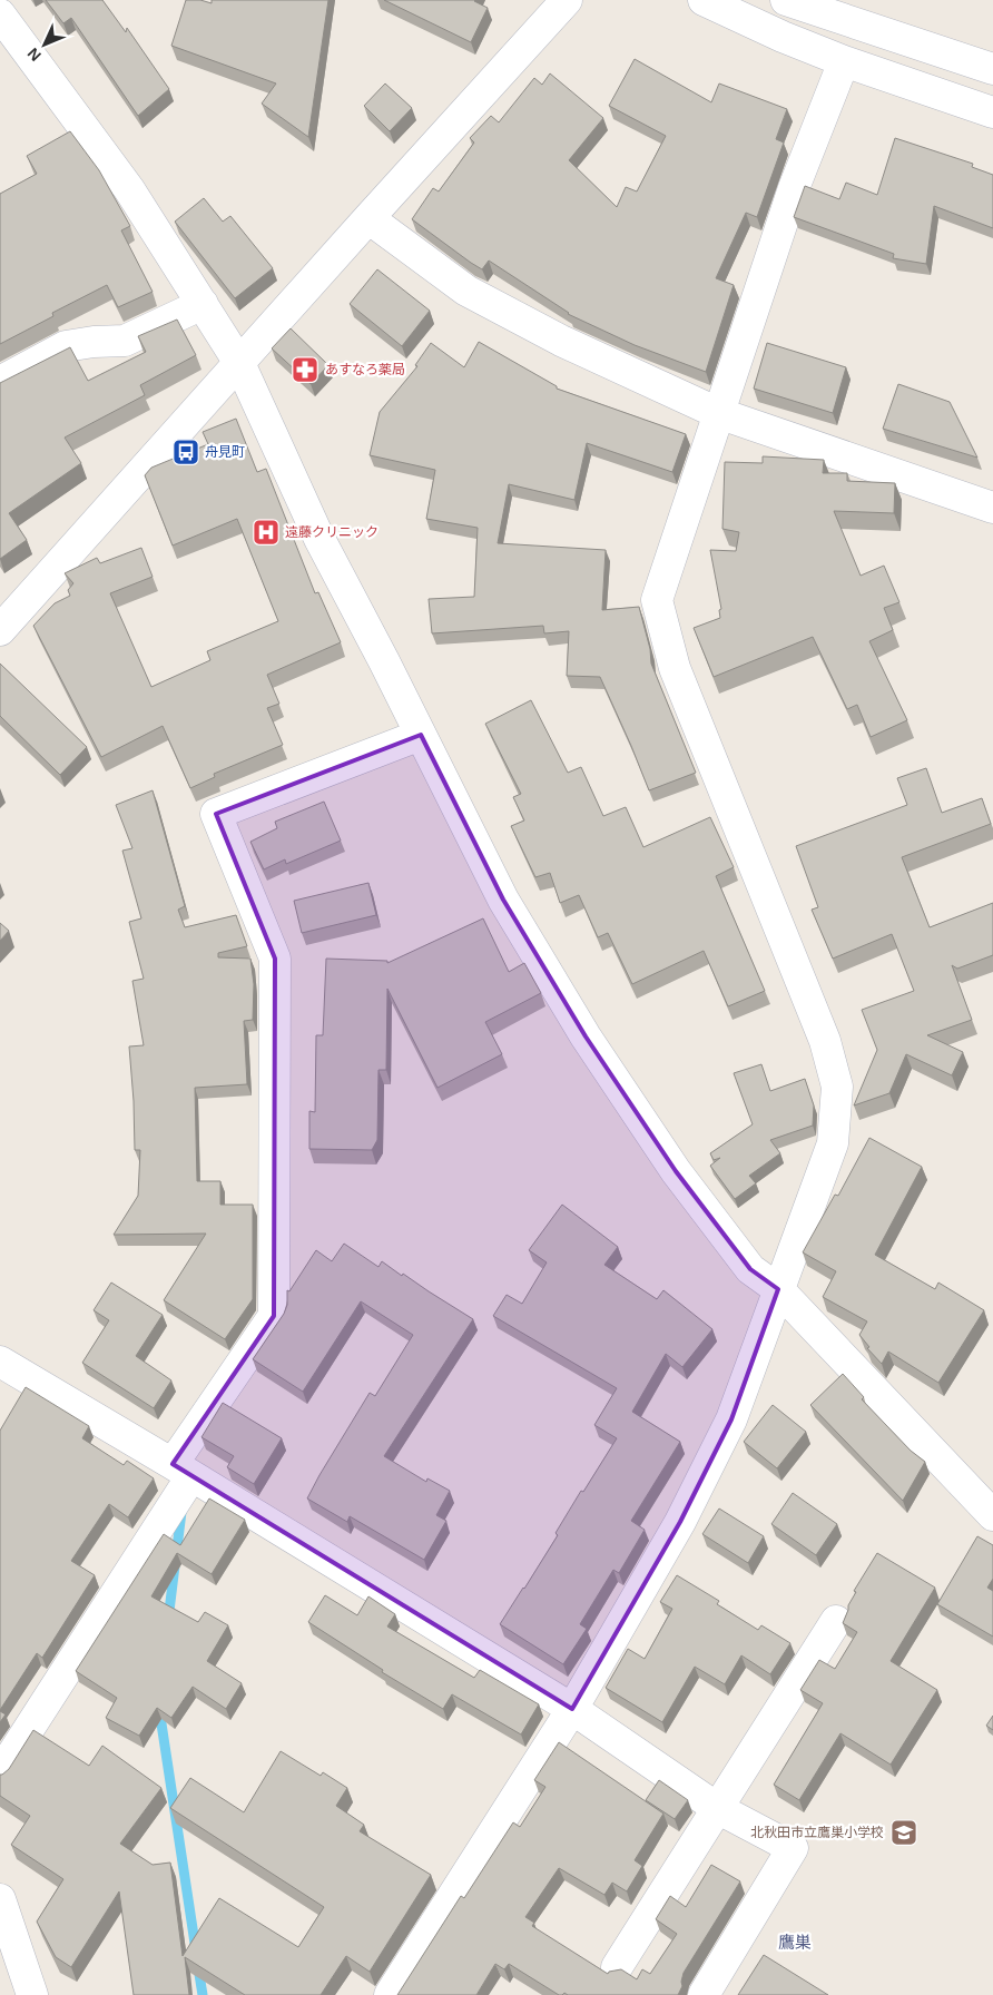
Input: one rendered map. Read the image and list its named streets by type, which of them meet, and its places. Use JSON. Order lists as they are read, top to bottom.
{
  "districts": ["鷹巣"],
  "places": {
    "pharmacy": ["あすなろ薬局"],
    "bus stop": ["舟見町"],
    "hospital": ["遠藤クリニック"],
    "school or university": ["北秋田市立鷹巣小学校"]
  },
  "north": "bottom left"
}
